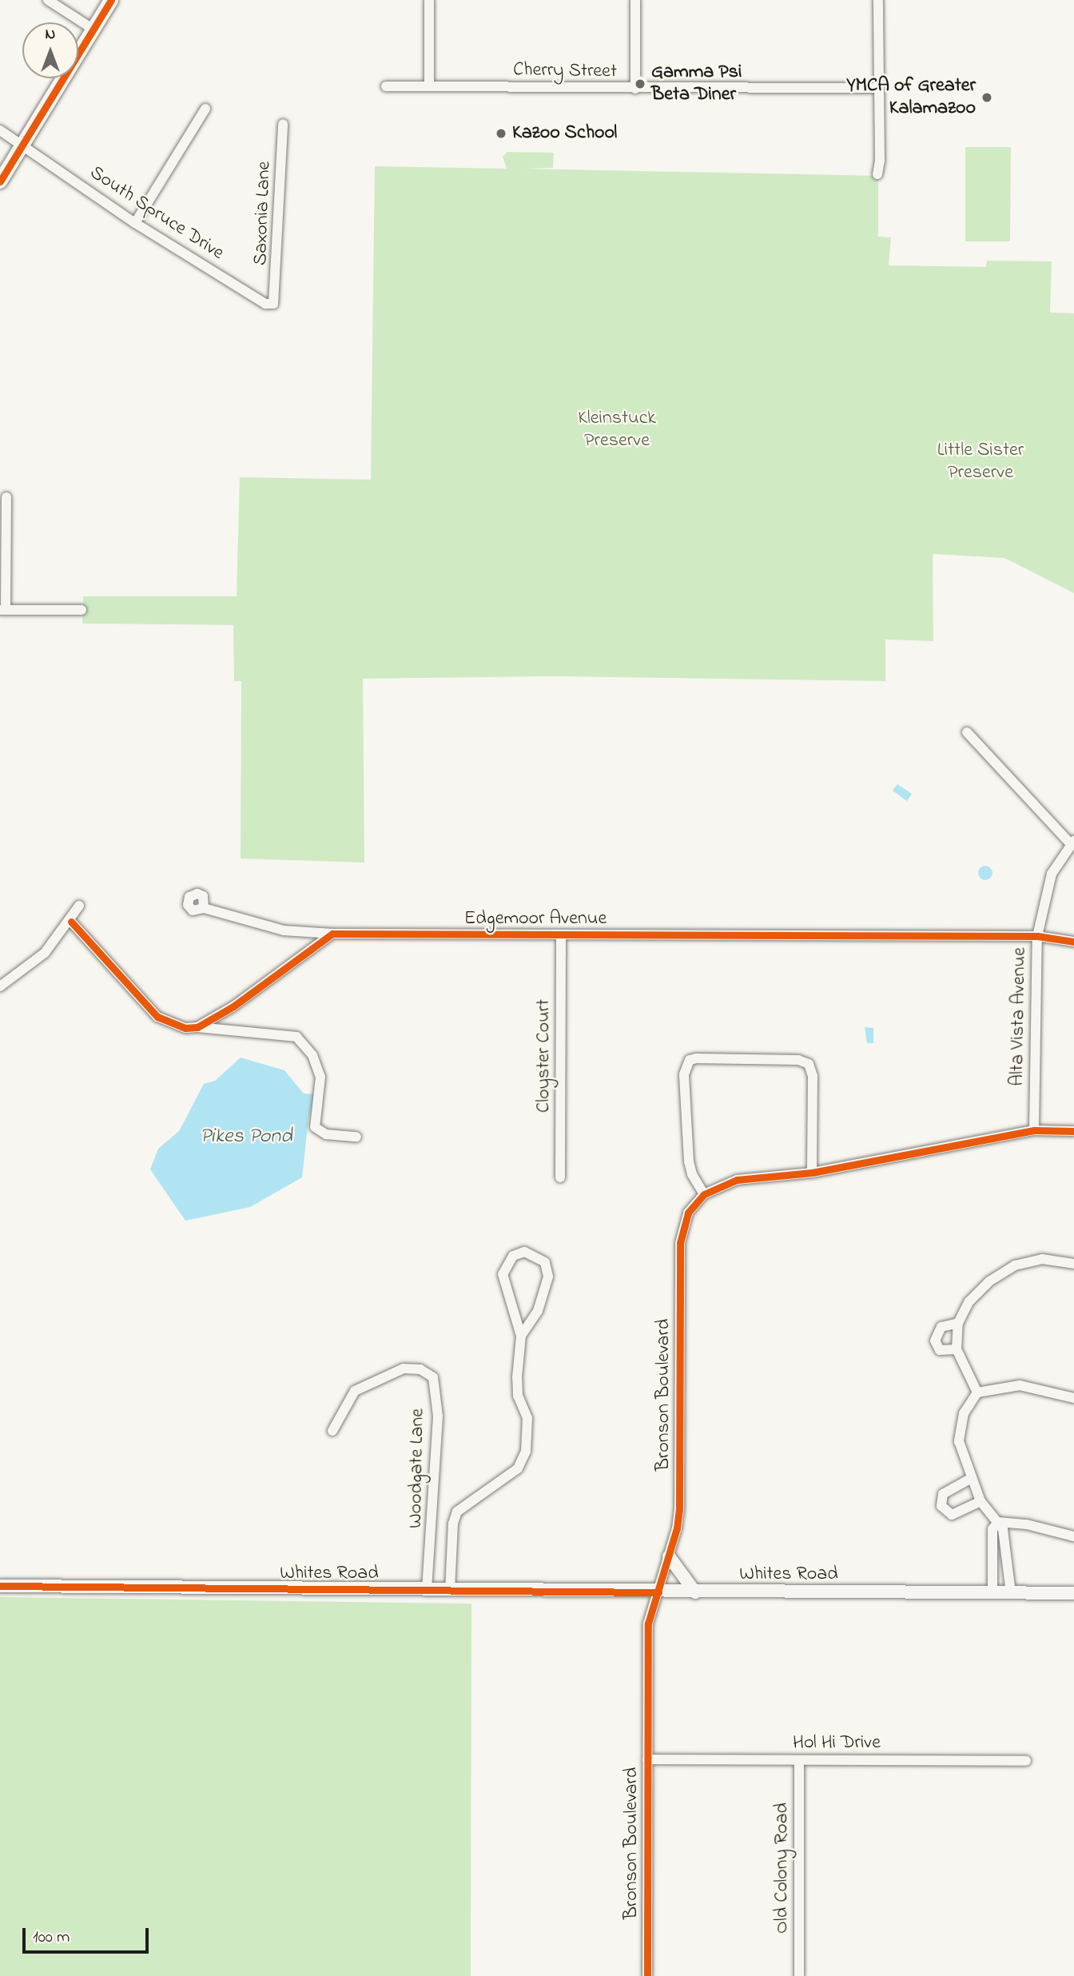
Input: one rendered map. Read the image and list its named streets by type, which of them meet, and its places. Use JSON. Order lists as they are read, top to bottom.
{
  "streets": {
    "street": [
      "Cherry Street",
      "South Spruce Drive",
      "Saxonia Lane",
      "Edgemoor Avenue",
      "Alta Vista Avenue",
      "Cloyster Court",
      "Bronson Boulevard",
      "Woodgate Lane",
      "Whites Road",
      "Hol Hi Drive",
      "Old Colony Road"
    ]
  },
  "crossings": [
    ["South Spruce Drive", "Saxonia Lane"],
    ["Edgemoor Avenue", "Alta Vista Avenue"],
    ["Edgemoor Avenue", "Cloyster Court"],
    ["Alta Vista Avenue", "Bronson Boulevard"],
    ["Bronson Boulevard", "Whites Road"],
    ["Bronson Boulevard", "Hol Hi Drive"],
    ["Woodgate Lane", "Whites Road"],
    ["Hol Hi Drive", "Old Colony Road"]
  ],
  "water": ["Pikes Pond"],
  "parks": ["Kleinstuck Preserve", "Little Sister Preserve"],
  "places": ["Gamma Psi Beta Diner", "YMCA of Greater Kalamazoo", "Kazoo School"],
  "scale_bar": "100 m",
  "north": "top"
}
